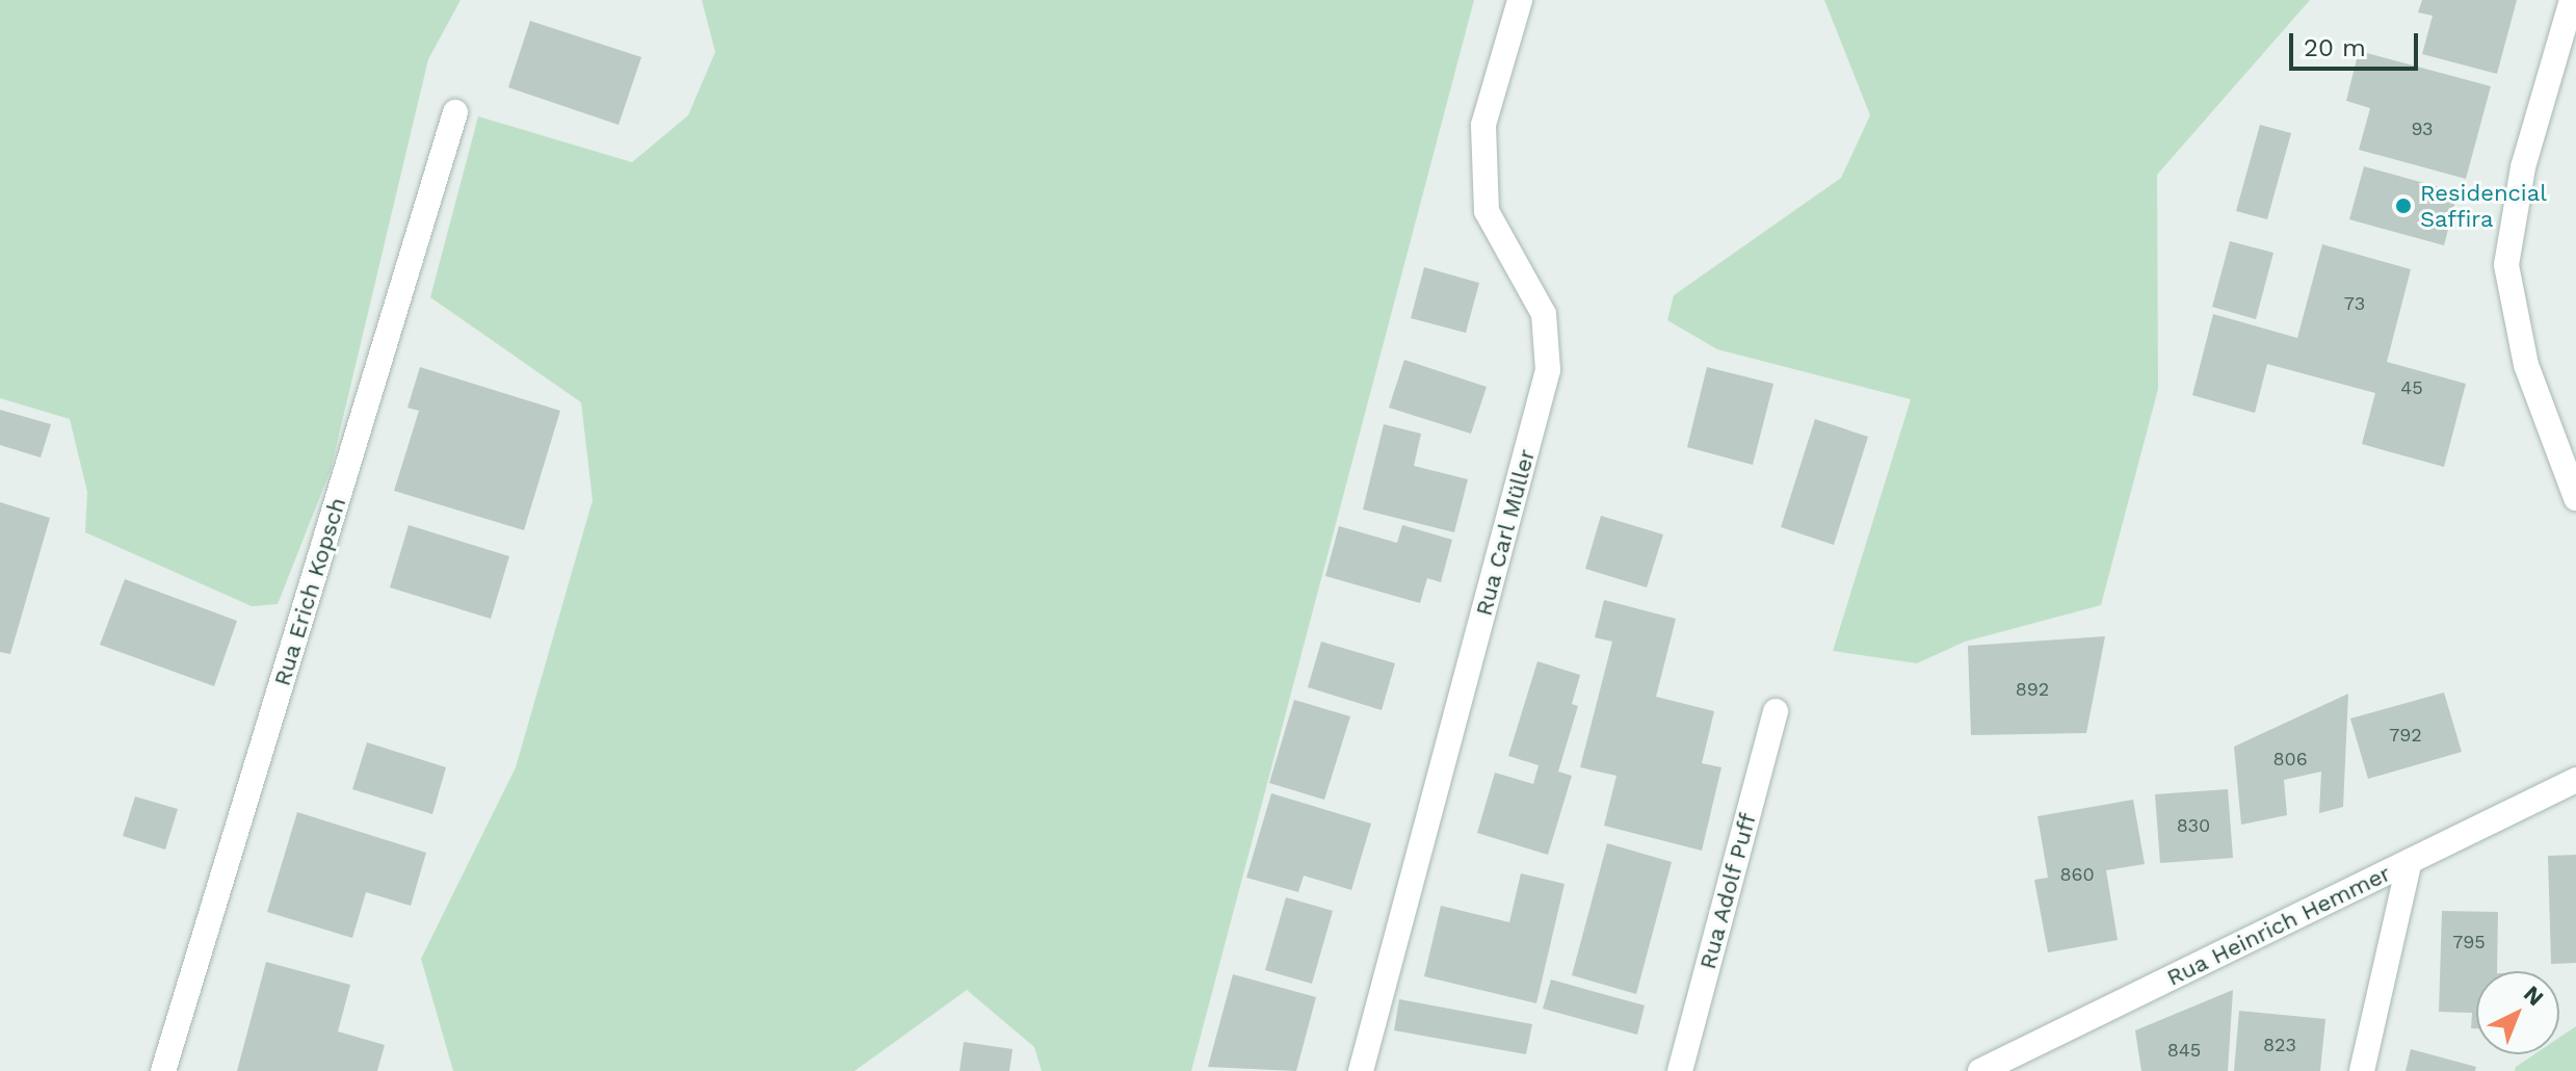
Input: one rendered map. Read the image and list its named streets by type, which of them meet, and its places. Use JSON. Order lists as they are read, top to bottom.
{
  "streets": {
    "street": [
      "Rua Carl Müller",
      "Rua Erich Kopsch",
      "Rua Adolf Puff",
      "Rua Heinrich Hemmer"
    ]
  },
  "places": ["Residencial Saffira"],
  "house_numbers": [
    "93",
    "73",
    "45",
    "892",
    "792",
    "806",
    "830",
    "860",
    "795",
    "823",
    "845"
  ],
  "scale_bar": "20 m",
  "north": "top right"
}
